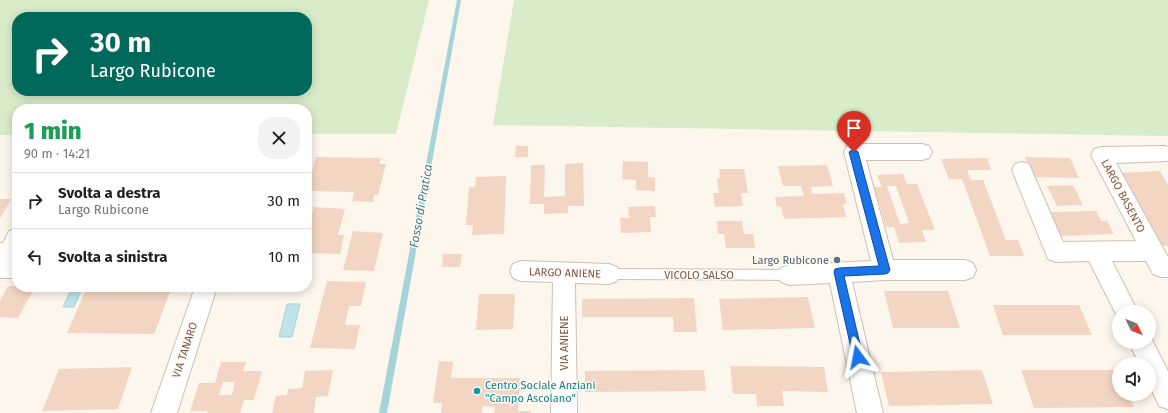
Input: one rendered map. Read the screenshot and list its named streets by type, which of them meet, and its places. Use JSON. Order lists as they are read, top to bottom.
{
  "streets": {
    "street": [
      "LARGO BASENTO",
      "LARGO ANIENE",
      "VIA ANIENE",
      "VIA TANARO"
    ],
    "lane": ["VICOLO SALSO"]
  },
  "crossings": [
    ["LARGO ANIENE", "VICOLO SALSO"],
    ["LARGO ANIENE", "VIA ANIENE"]
  ],
  "water": ["Fosso di Pratica"],
  "places": ["Largo Rubicone", "Centro Sociale Anziani \"Campo Ascolano\""],
  "north": "bottom right",
  "page": {
    "turn": ["30 m", "Largo Rubicone"],
    "heading": ["1 min", "90 m · 14:21"],
    "list": [
      {
        "name": "Svolta a destra",
        "note": "Largo Rubicone",
        "value": "30 m"
      },
      {
        "name": "Svolta a sinistra",
        "value": "10 m"
      }
    ]
  }
}
